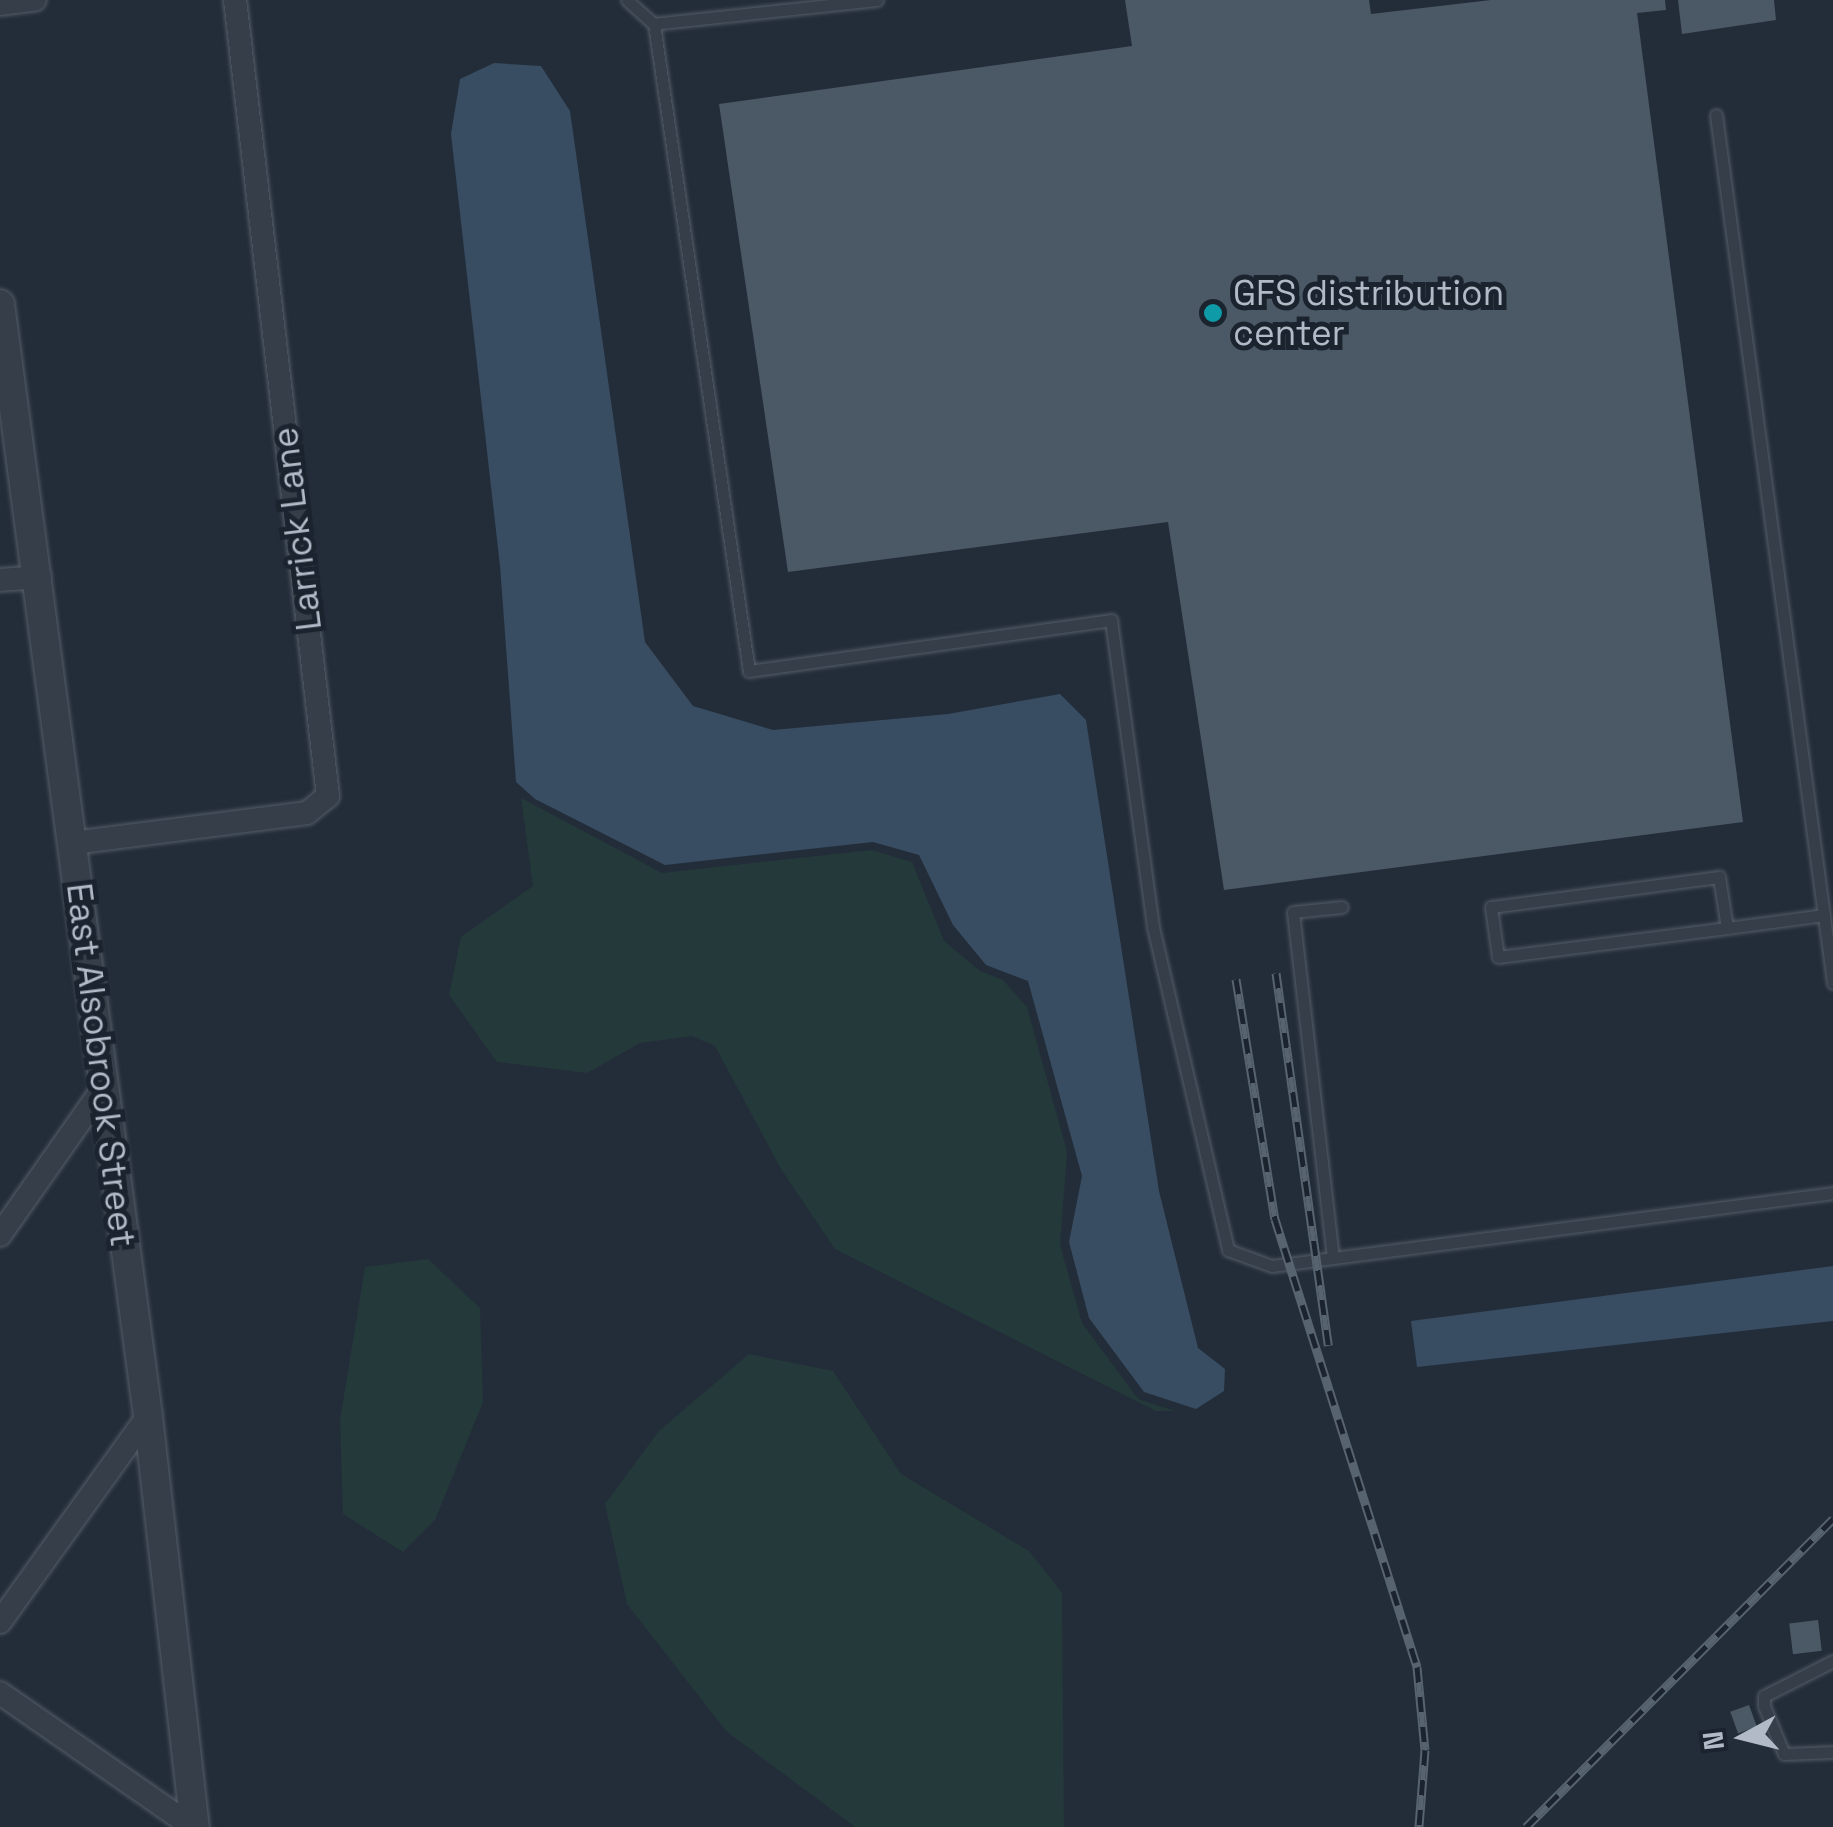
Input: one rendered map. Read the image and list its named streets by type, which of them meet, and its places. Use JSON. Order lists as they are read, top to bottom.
{
  "streets": {
    "street": ["Larrick Lane", "East Alsobrook Street"]
  },
  "crossings": [
    ["Larrick Lane", "East Alsobrook Street"]
  ],
  "places": ["GFS distribution center"],
  "north": "left"
}
